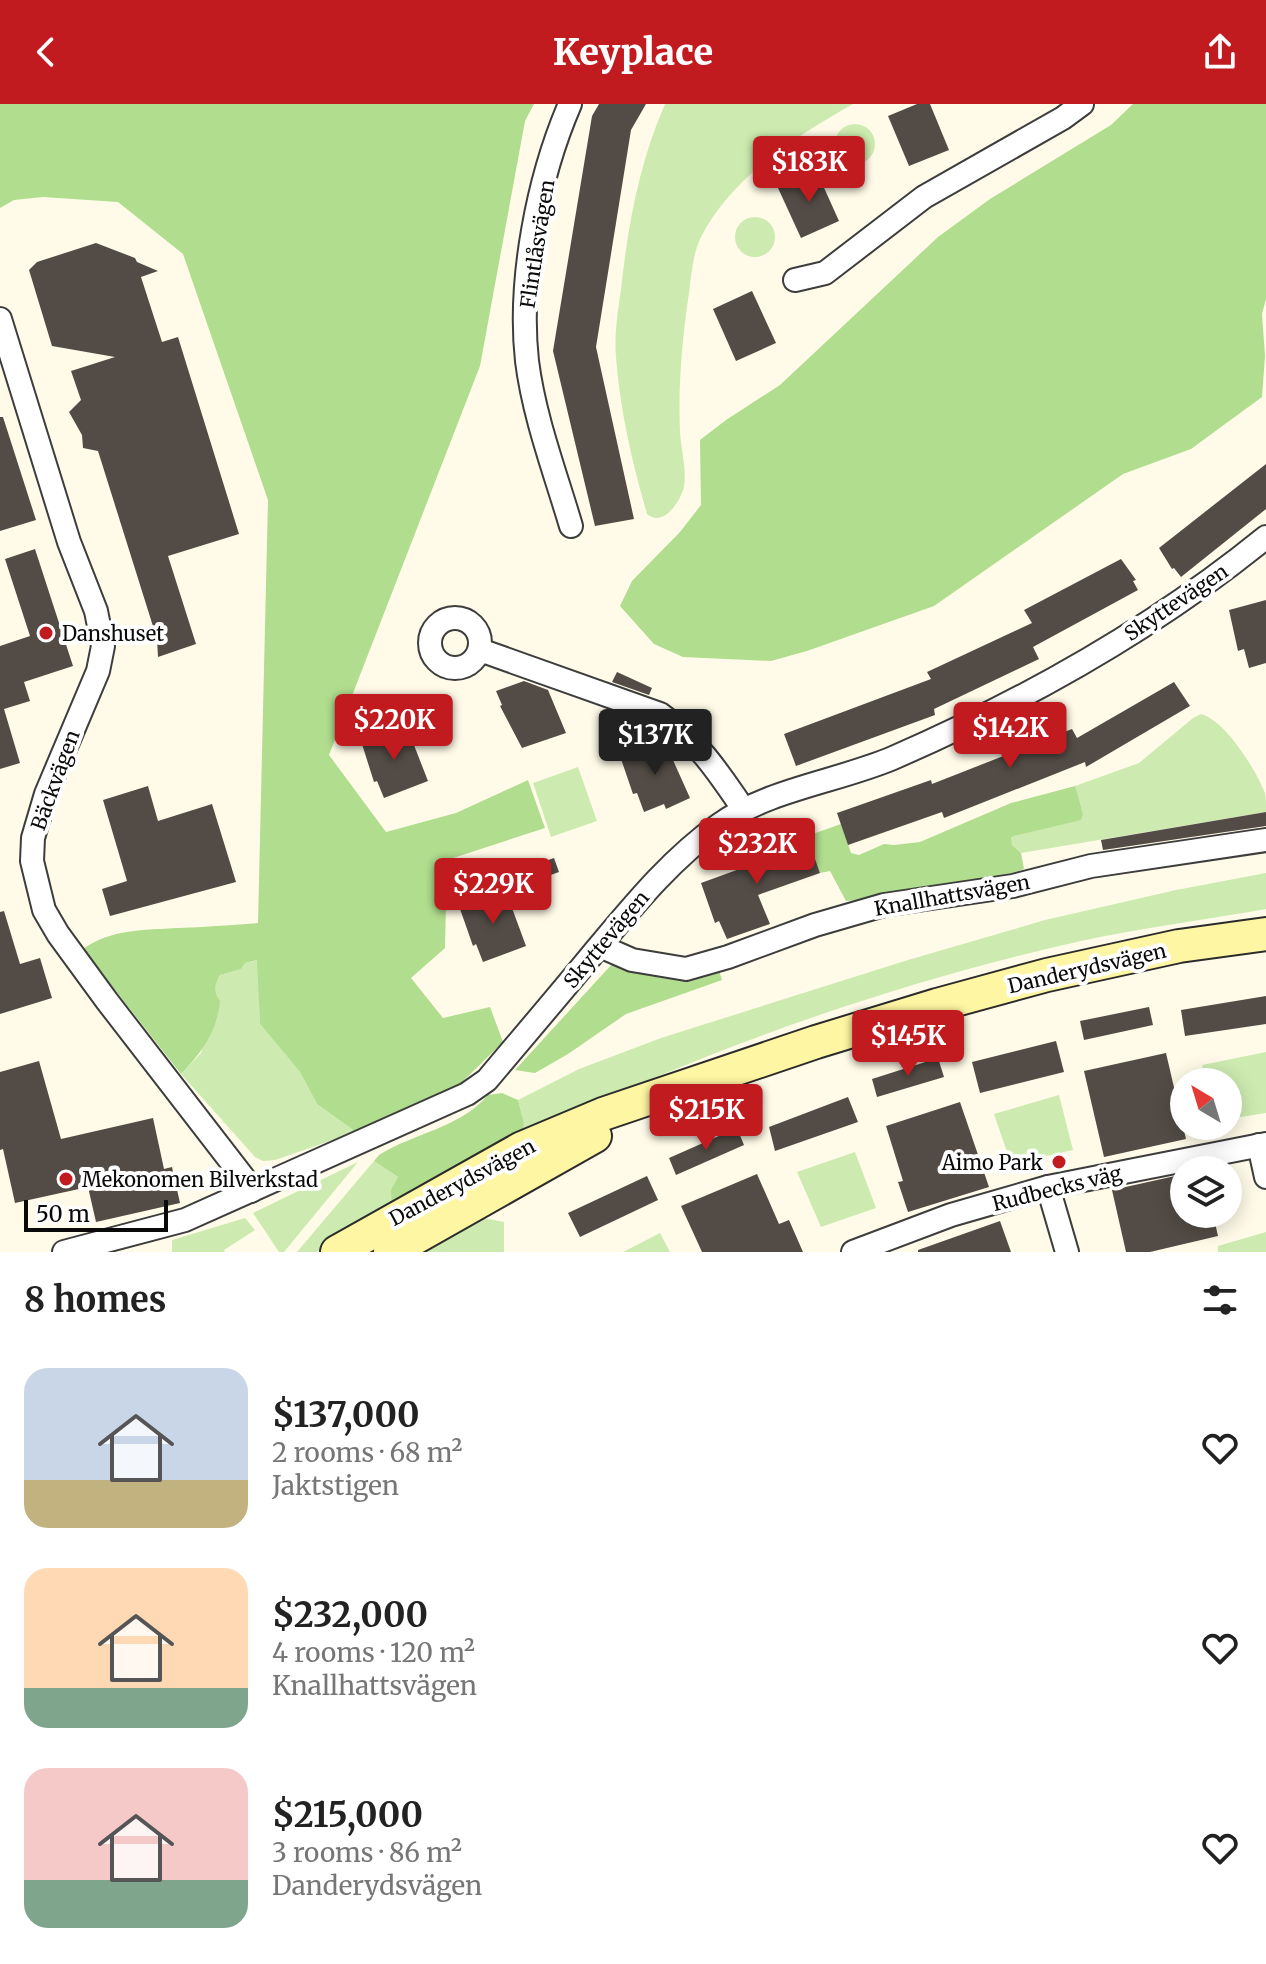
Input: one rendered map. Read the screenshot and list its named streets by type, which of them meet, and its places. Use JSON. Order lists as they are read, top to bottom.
{
  "streets": {
    "main road": ["Danderydsvägen"],
    "street": [
      "Flintlåsvägen",
      "Skyttevägen",
      "Bäckvägen",
      "Knallhattsvägen",
      "Rudbecks väg"
    ]
  },
  "crossings": [
    ["Skyttevägen", "Bäckvägen"],
    ["Skyttevägen", "Knallhattsvägen"]
  ],
  "places": ["Danshuset", "Aimo Park", "Mekonomen Bilverkstad"],
  "scale_bar": "50 m",
  "north": "top left",
  "page": {
    "header": "Keyplace",
    "price": [
      "$183K",
      "$220K",
      "$142K",
      "$137K",
      "$232K",
      "$229K",
      "$145K",
      "$215K"
    ],
    "scale": "50 m",
    "heading": "8 homes",
    "list": [
      {
        "name": "$137,000",
        "note": "2 rooms · 68 m² · Jaktstigen"
      },
      {
        "name": "$232,000",
        "note": "4 rooms · 120 m² · Knallhattsvägen"
      },
      {
        "name": "$215,000",
        "note": "3 rooms · 86 m² · Danderydsvägen"
      }
    ]
  }
}
